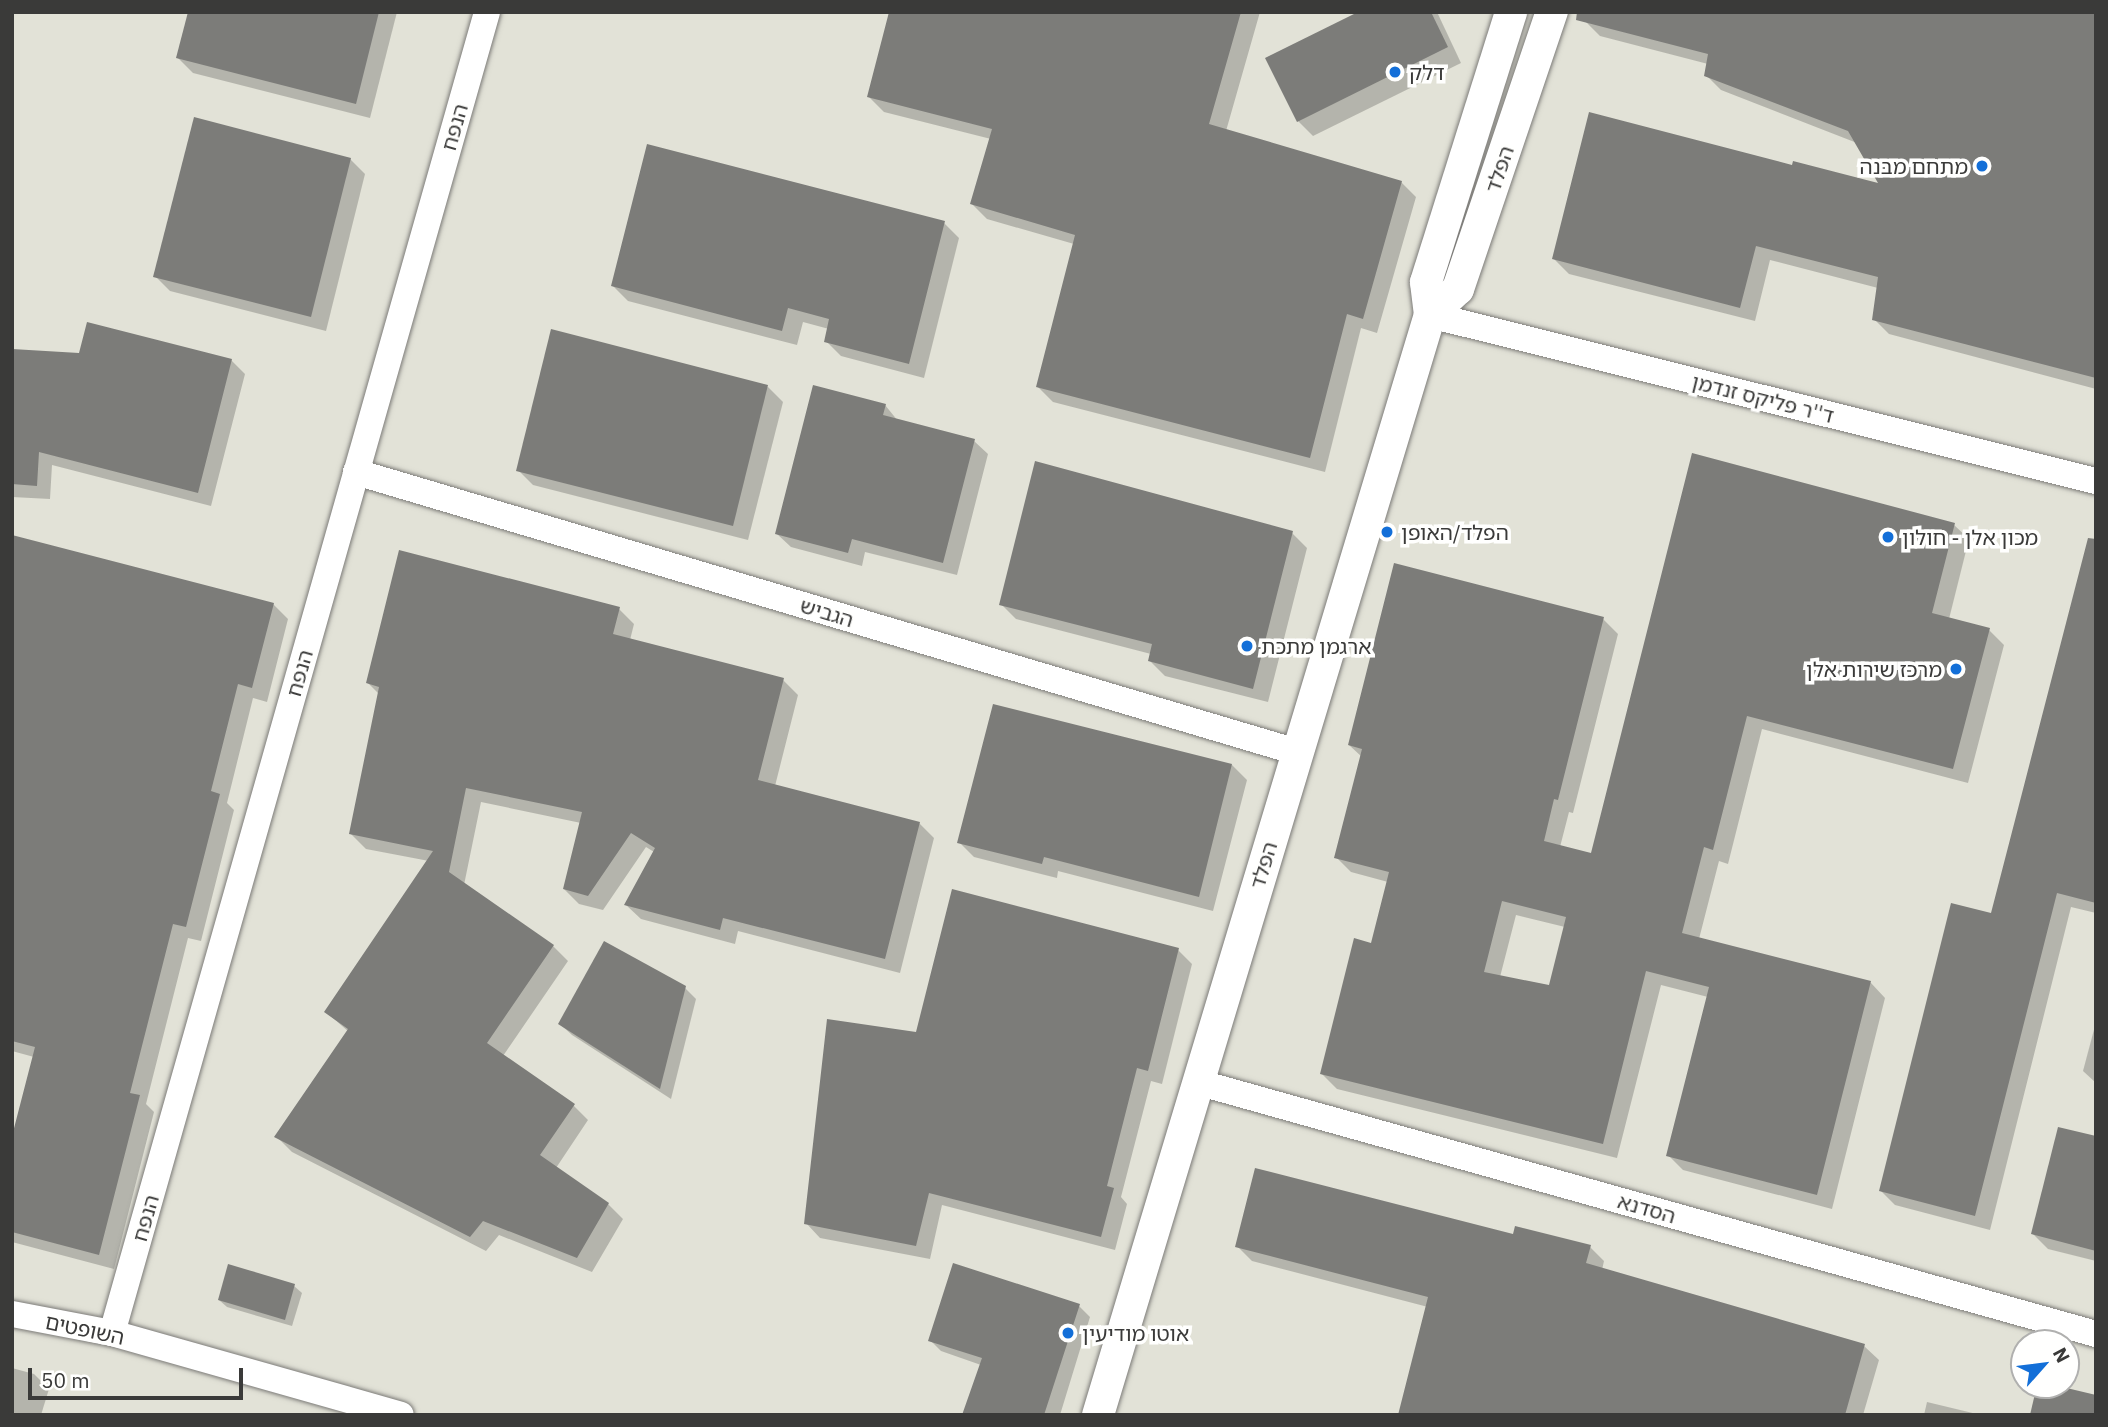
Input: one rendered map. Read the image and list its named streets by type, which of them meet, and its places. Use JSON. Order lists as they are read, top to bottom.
{
  "streets": {
    "street": [
      "הנפח",
      "הפלד",
      "ד''ר פליקס זנדמן",
      "הגביש",
      "הסדנא",
      "השופטים"
    ]
  },
  "crossings": [
    ["הנפח", "הגביש"],
    ["הנפח", "השופטים"],
    ["הפלד", "ד''ר פליקס זנדמן"],
    ["הפלד", "הגביש"],
    ["הפלד", "הסדנא"]
  ],
  "places": [
    "דלק",
    "מתחם מבנה",
    "הפלד/האופן",
    "מכון אלן - חולון",
    "ארגמן מתכת",
    "מרכז שירות אלן",
    "אוטו מודיעין"
  ],
  "scale_bar": "50 m",
  "north": "top right"
}
